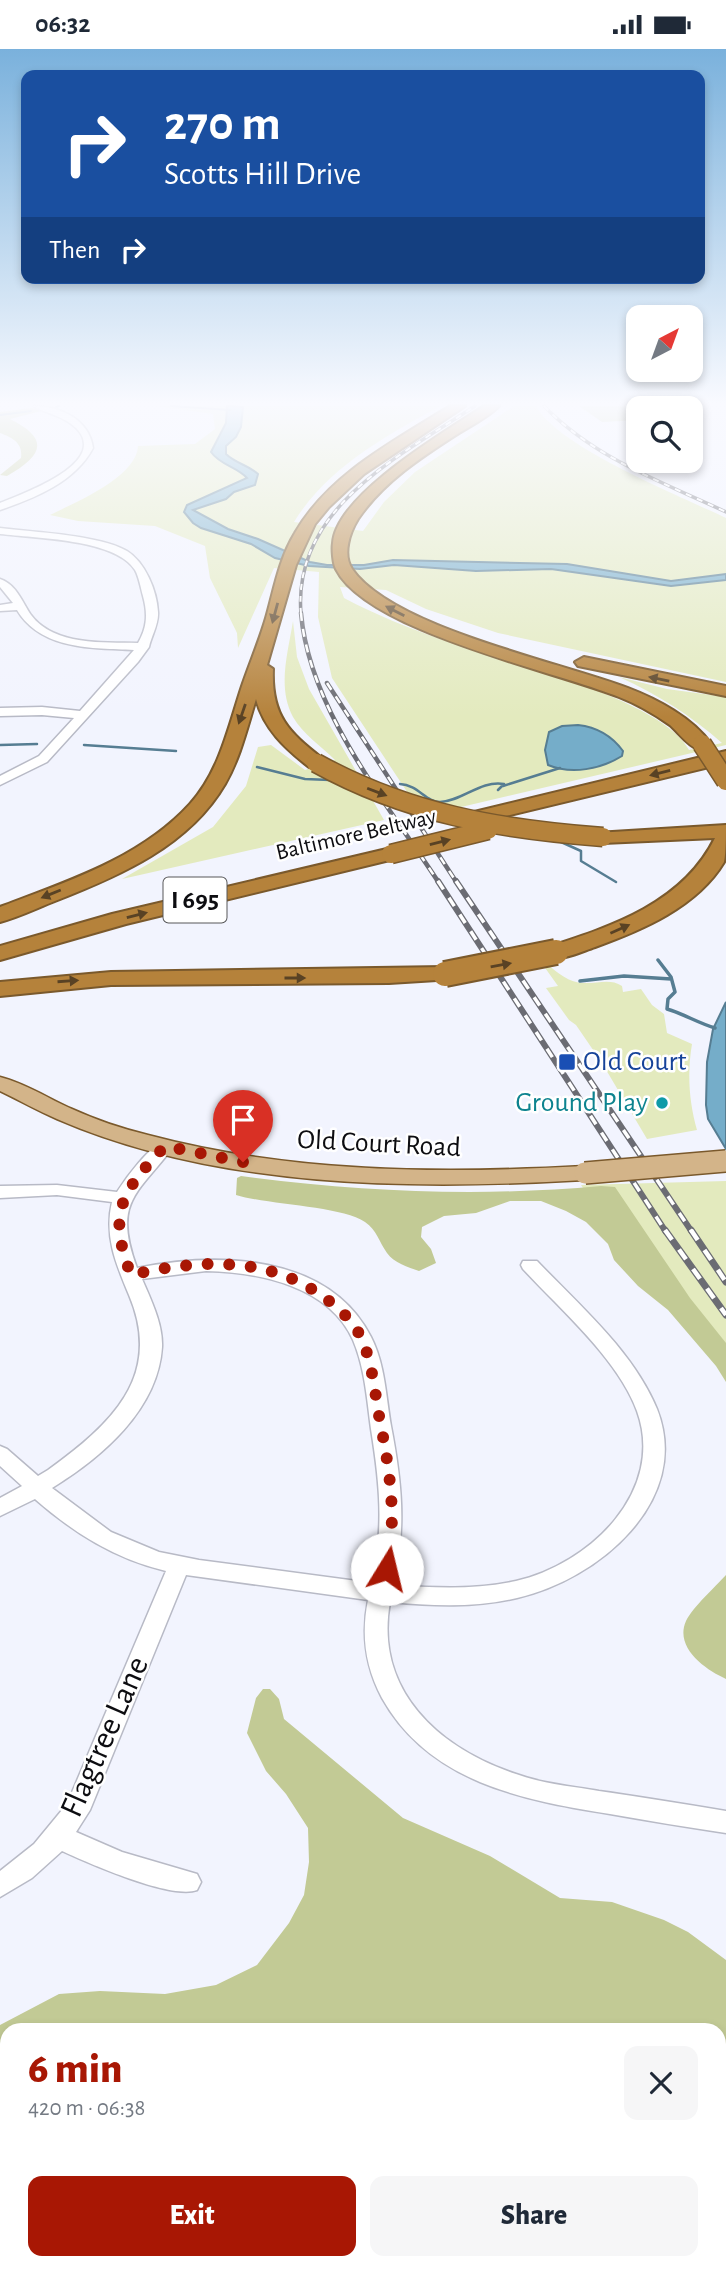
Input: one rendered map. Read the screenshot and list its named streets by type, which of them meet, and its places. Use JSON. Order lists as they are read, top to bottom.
{
  "streets": {
    "highway": ["Baltimore Beltway", "I 695"],
    "main road": ["Old Court Road"],
    "street": ["Flagtree Lane"]
  },
  "places": {
    "transit": ["Old Court"],
    "other": ["Ground Play"]
  },
  "north": "top right",
  "page": {
    "status": "06:32",
    "turn": ["270 m", "Scotts Hill Drive"],
    "then": "Then",
    "heading": ["6 min", "420 m · 06:38"],
    "buttons": ["Exit", "Share"]
  }
}
